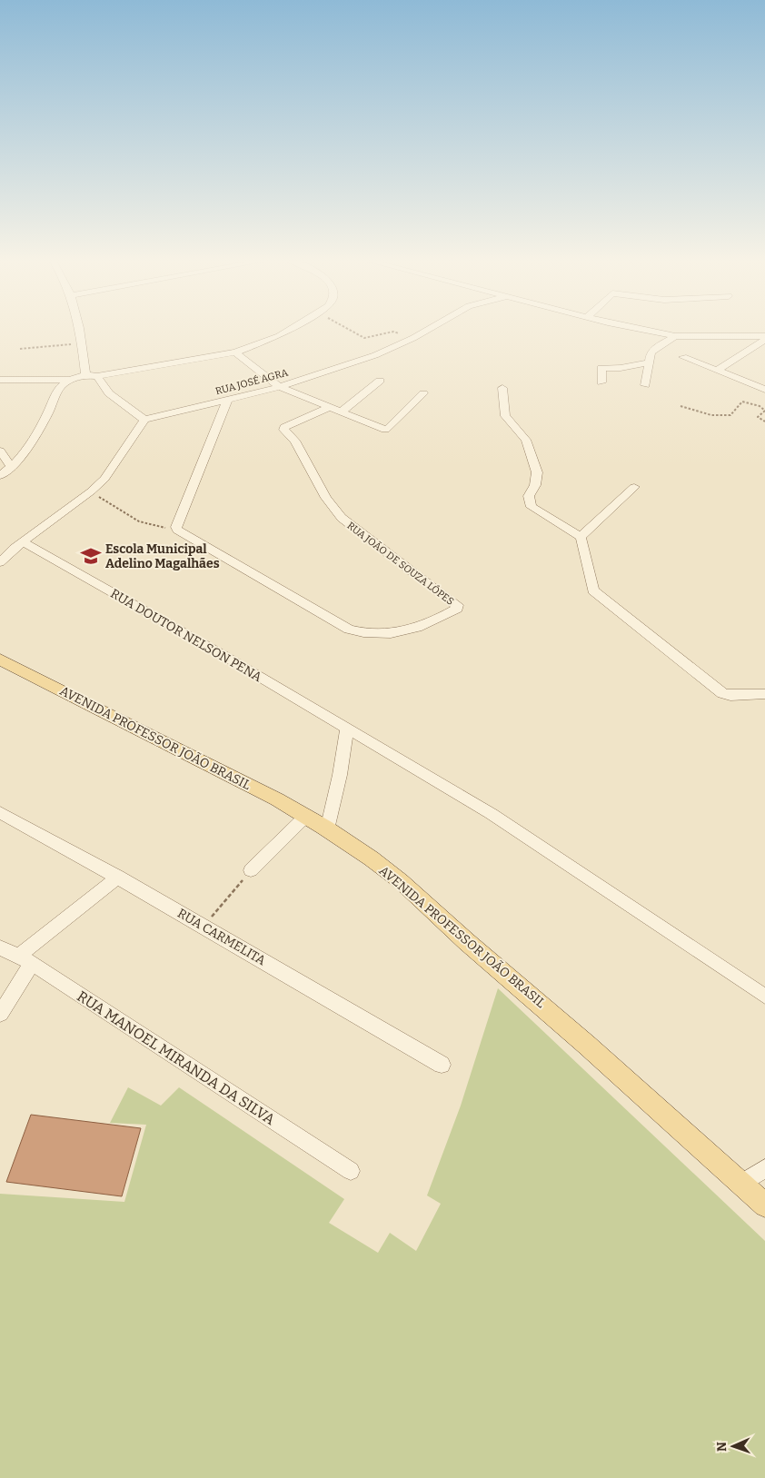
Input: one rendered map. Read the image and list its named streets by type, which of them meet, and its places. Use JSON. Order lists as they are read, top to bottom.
{
  "streets": {
    "main road": ["AVENIDA PROFESSOR JOÃO BRASIL"],
    "street": [
      "RUA JOSÉ AGRA",
      "RUA JOÃO DE SOUZA LÓPES",
      "RUA DOUTOR NELSON PENA",
      "RUA CARMELITA",
      "RUA MANOEL MIRANDA DA SILVA"
    ]
  },
  "places": {
    "school or university": ["Escola Municipal Adelino Magalhães"]
  },
  "north": "left"
}
